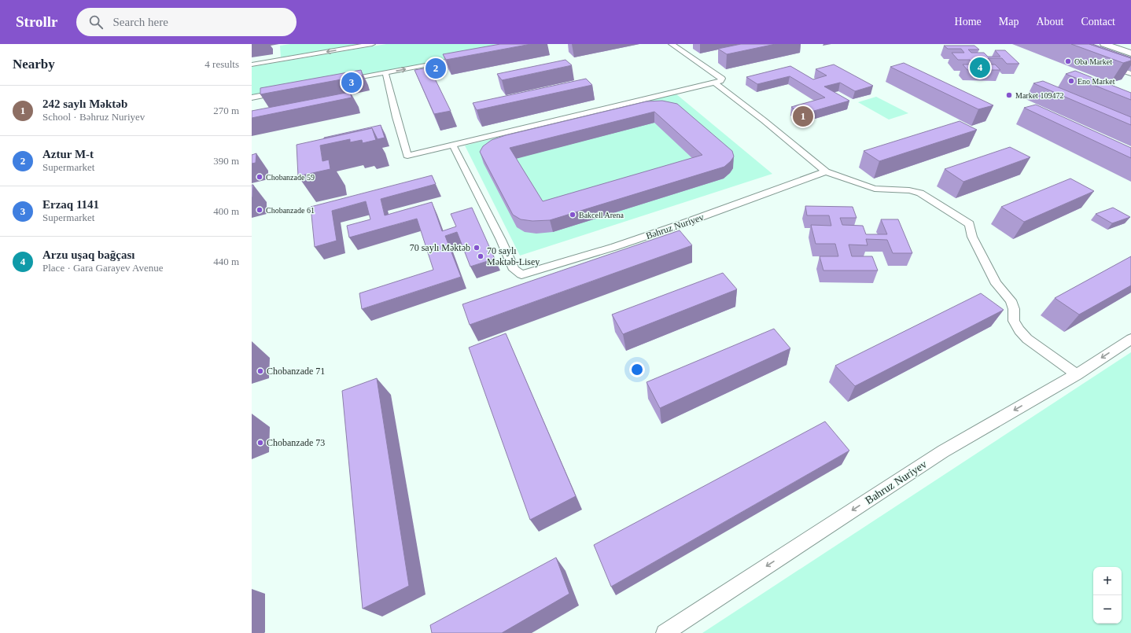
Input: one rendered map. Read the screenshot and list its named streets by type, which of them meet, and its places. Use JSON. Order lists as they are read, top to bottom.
{
  "streets": {
    "street": ["Bəhruz Nuriyev", "Bahruz Nuriyev"]
  },
  "one_way": ["Bahruz Nuriyev"],
  "places": [
    "Oba Market",
    "Eno Market",
    "Market 109472",
    "Chobanzade 59",
    "Chobanzade 61",
    "Bakcell Arena",
    "70 saylı Məktəb",
    "70 saylı Məktəb-Lisey",
    "Chobanzade 71",
    "Chobanzade 73"
  ],
  "page": {
    "header": "Strollr",
    "search": "Search here",
    "nav": [
      "Home",
      "Map",
      "About",
      "Contact"
    ],
    "heading": ["Nearby", "4 results"],
    "pins": [
      "4",
      "2",
      "3",
      "1"
    ],
    "list": [
      {
        "mark": "1",
        "name": "242 saylı Məktəb",
        "note": "School · Bəhruz Nuriyev",
        "value": "270 m"
      },
      {
        "mark": "2",
        "name": "Aztur M-t",
        "note": "Supermarket",
        "value": "390 m"
      },
      {
        "mark": "3",
        "name": "Erzaq 1141",
        "note": "Supermarket",
        "value": "400 m"
      },
      {
        "mark": "4",
        "name": "Arzu uşaq bağçası",
        "note": "Place · Gara Garayev Avenue",
        "value": "440 m"
      }
    ],
    "map_buttons": ["+", "−"]
  }
}
